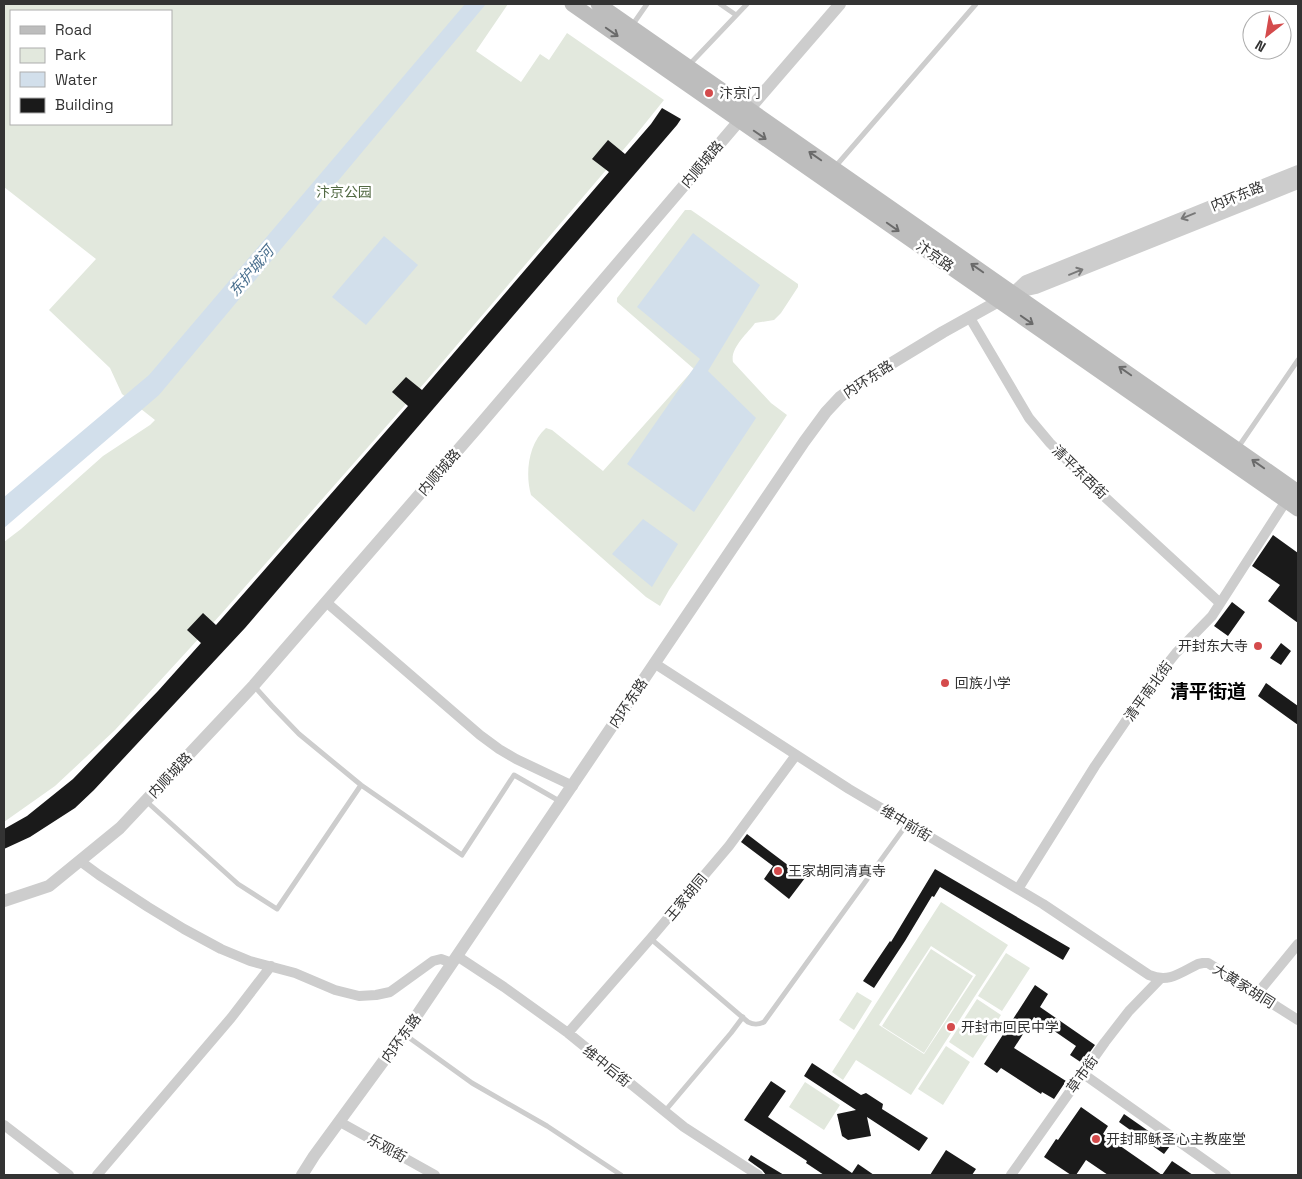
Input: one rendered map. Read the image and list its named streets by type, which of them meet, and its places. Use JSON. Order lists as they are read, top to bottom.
{
  "streets": {
    "main road": ["汴京路"],
    "street": [
      "内顺城路",
      "内环东路",
      "清平东西街",
      "清平南北街",
      "维中前街",
      "王家胡同",
      "大黄家胡同",
      "维中后街",
      "草市街",
      "乐观街"
    ]
  },
  "crossings": [
    ["内顺城路", "汴京路"],
    ["内环东路", "汴京路"],
    ["内环东路", "清平东西街"],
    ["内环东路", "维中前街"],
    ["内环东路", "维中后街"],
    ["内环东路", "乐观街"],
    ["汴京路", "清平南北街"],
    ["清平东西街", "清平南北街"],
    ["清平南北街", "维中前街"],
    ["维中前街", "王家胡同"],
    ["维中前街", "大黄家胡同"],
    ["维中前街", "草市街"],
    ["王家胡同", "维中后街"],
    ["大黄家胡同", "草市街"]
  ],
  "districts": ["清平街道"],
  "water": ["东护城河"],
  "parks": ["汴京公园"],
  "places": [
    "汴京门",
    "开封东大寺",
    "回族小学",
    "王家胡同清真寺",
    "开封市回民中学",
    "开封耶稣圣心主教座堂"
  ],
  "legend": [
    "Road",
    "Park",
    "Water",
    "Building"
  ],
  "north": "bottom left"
}
